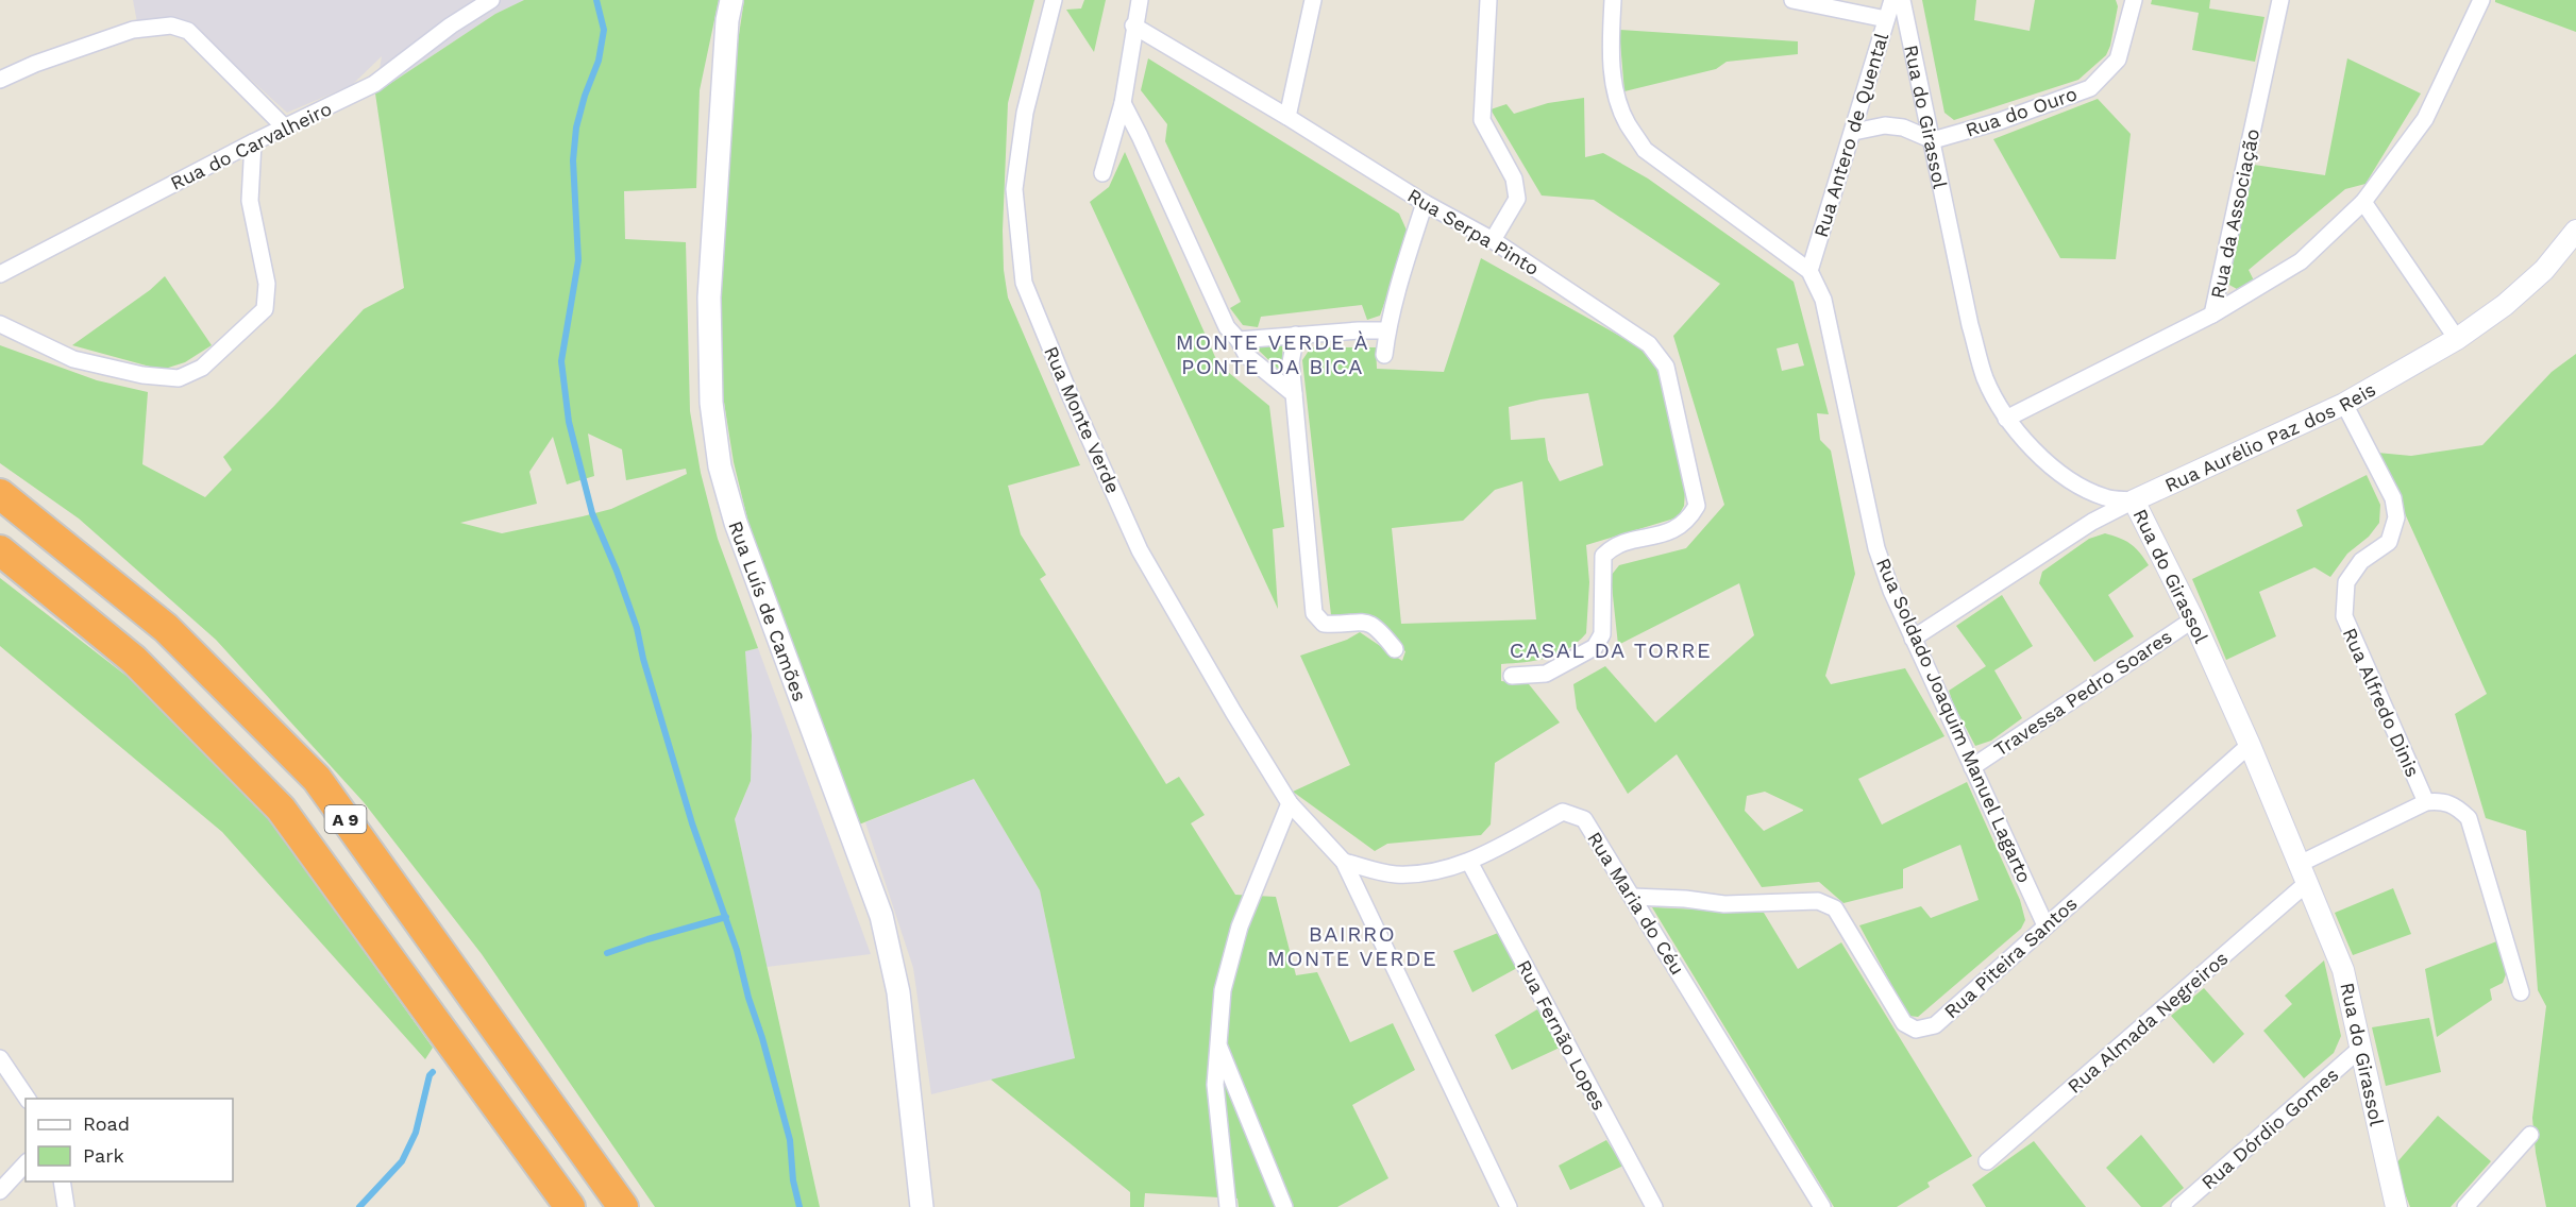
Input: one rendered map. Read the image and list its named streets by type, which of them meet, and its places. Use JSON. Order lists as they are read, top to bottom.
{
  "streets": {
    "highway": ["A 9"],
    "main road": ["Rua Luís de Camões"],
    "street": [
      "Rua do Ouro",
      "Rua do Girassol",
      "Rua Antero de Quental",
      "Rua do Carvalheiro",
      "Rua da Associação",
      "Rua Serpa Pinto",
      "Rua Monte Verde",
      "Rua Aurélio Paz dos Reis",
      "Travessa Pedro Soares",
      "Rua Alfredo Dinis",
      "Rua Soldado Joaquim Manuel Lagarto",
      "Rua Maria do Céu",
      "Rua Piteira Santos",
      "Rua Almada Negreiros",
      "Rua Fernão Lopes",
      "Rua Dórdio Gomes"
    ]
  },
  "crossings": [
    ["Rua do Ouro", "Rua do Girassol"],
    ["Rua do Girassol", "Rua da Associação"],
    ["Rua do Girassol", "Rua Aurélio Paz dos Reis"],
    ["Rua do Girassol", "Travessa Pedro Soares"],
    ["Rua do Girassol", "Rua Piteira Santos"],
    ["Rua do Girassol", "Rua Almada Negreiros"],
    ["Rua do Girassol", "Rua Dórdio Gomes"],
    ["Rua Antero de Quental", "Rua Soldado Joaquim Manuel Lagarto"],
    ["Rua Monte Verde", "Rua Maria do Céu"],
    ["Rua Aurélio Paz dos Reis", "Rua Alfredo Dinis"],
    ["Rua Aurélio Paz dos Reis", "Rua Soldado Joaquim Manuel Lagarto"],
    ["Travessa Pedro Soares", "Rua Soldado Joaquim Manuel Lagarto"],
    ["Rua Alfredo Dinis", "Rua Almada Negreiros"],
    ["Rua Soldado Joaquim Manuel Lagarto", "Rua Piteira Santos"],
    ["Rua Maria do Céu", "Rua Piteira Santos"],
    ["Rua Maria do Céu", "Rua Fernão Lopes"]
  ],
  "districts": ["MONTE VERDE À PONTE DA BICA", "CASAL DA TORRE", "BAIRRO MONTE VERDE"],
  "legend": ["Road", "Park"]
}
